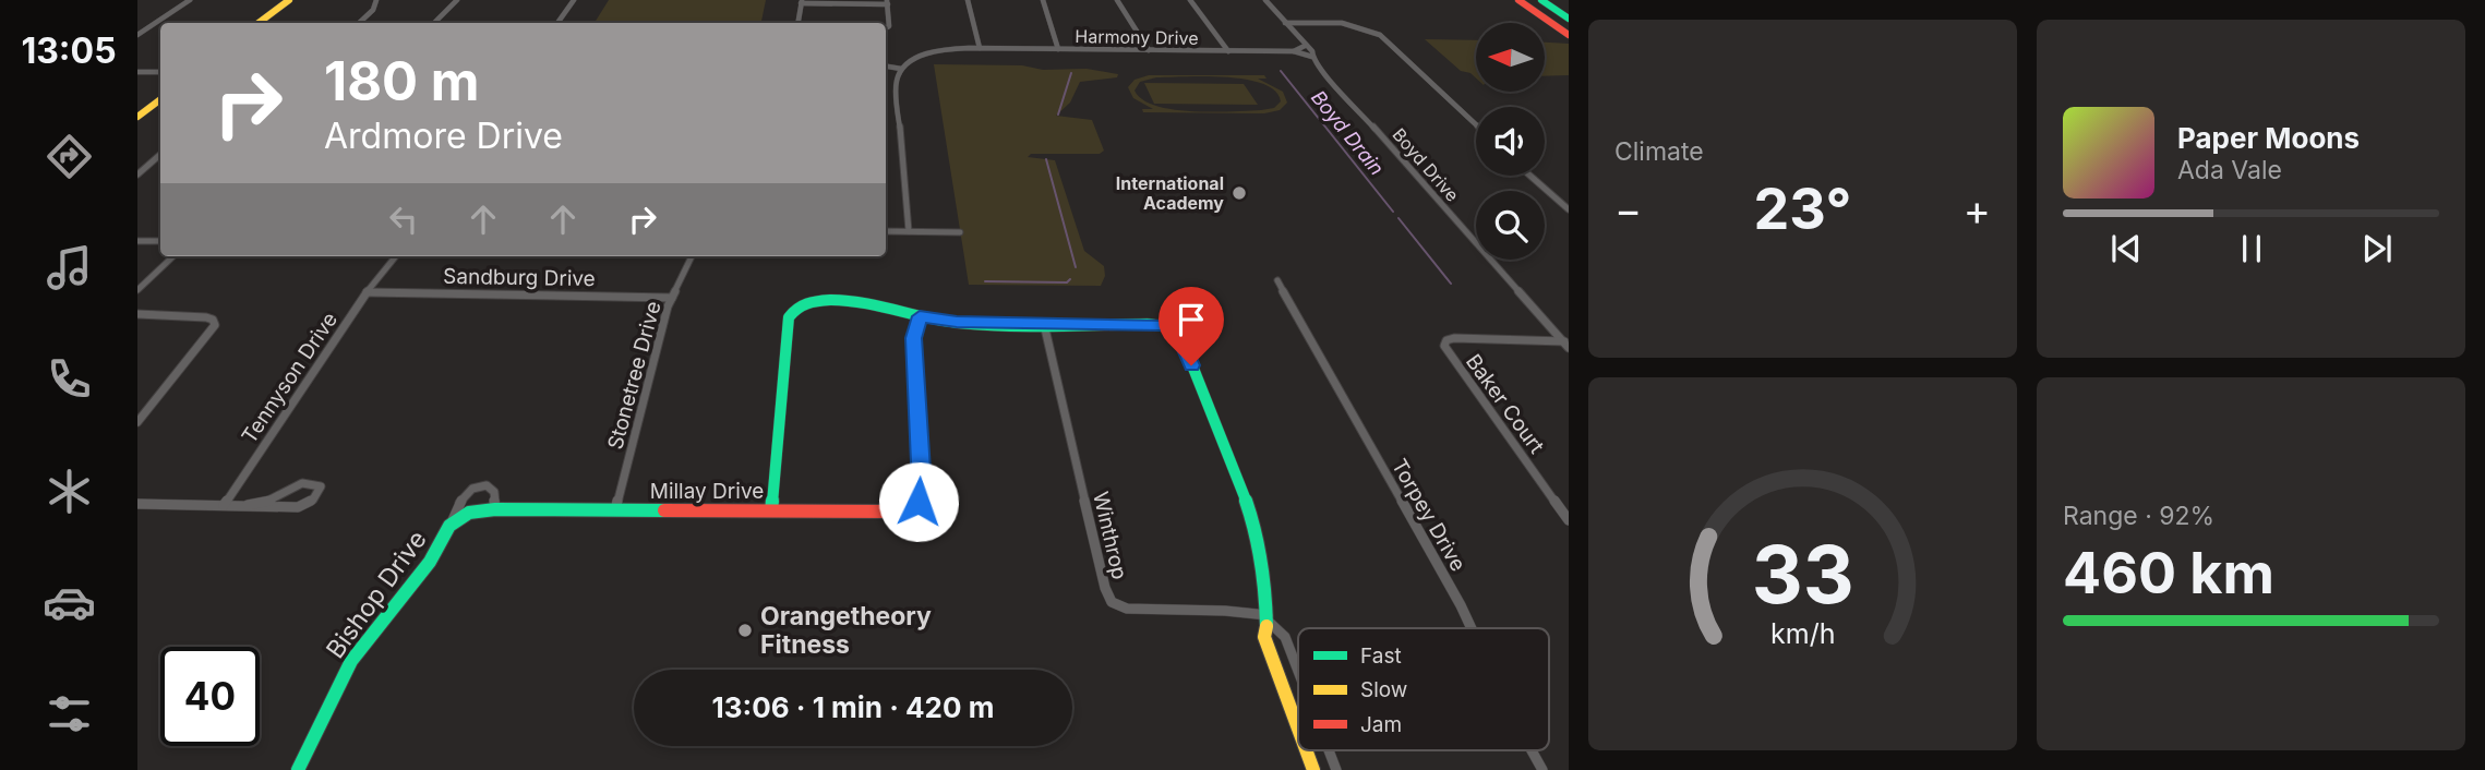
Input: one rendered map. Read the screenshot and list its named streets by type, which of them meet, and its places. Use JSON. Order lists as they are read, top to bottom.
{
  "streets": {
    "street": [
      "Harmony Drive",
      "Boyd Drive",
      "Sandburg Drive",
      "Stonetree Drive",
      "Tennyson Drive",
      "Baker Court",
      "Millay Drive",
      "Torpey Drive",
      "Winthrop",
      "Bishop Drive"
    ]
  },
  "crossings": [
    ["Harmony Drive", "Boyd Drive"],
    ["Boyd Drive", "Baker Court"],
    ["Sandburg Drive", "Stonetree Drive"],
    ["Sandburg Drive", "Tennyson Drive"],
    ["Stonetree Drive", "Millay Drive"],
    ["Millay Drive", "Bishop Drive"]
  ],
  "water": ["Boyd Drain"],
  "places": ["International Academy", "Orangetheory Fitness"],
  "legend": ["Fast", "Slow", "Jam"],
  "north": "left",
  "page": {
    "tabs": "13:05",
    "tile": [
      "Climate",
      ["Range · 92%", "460 km"]
    ],
    "turn": ["180 m", "Ardmore Drive"],
    "song": ["Paper Moons", "Ada Vale"],
    "heat": ["−", "23°", "+"],
    "limit": "40",
    "trip": "13:06 · 1 min · 420 m",
    "gauge": ["33", "km/h"]
  }
}
